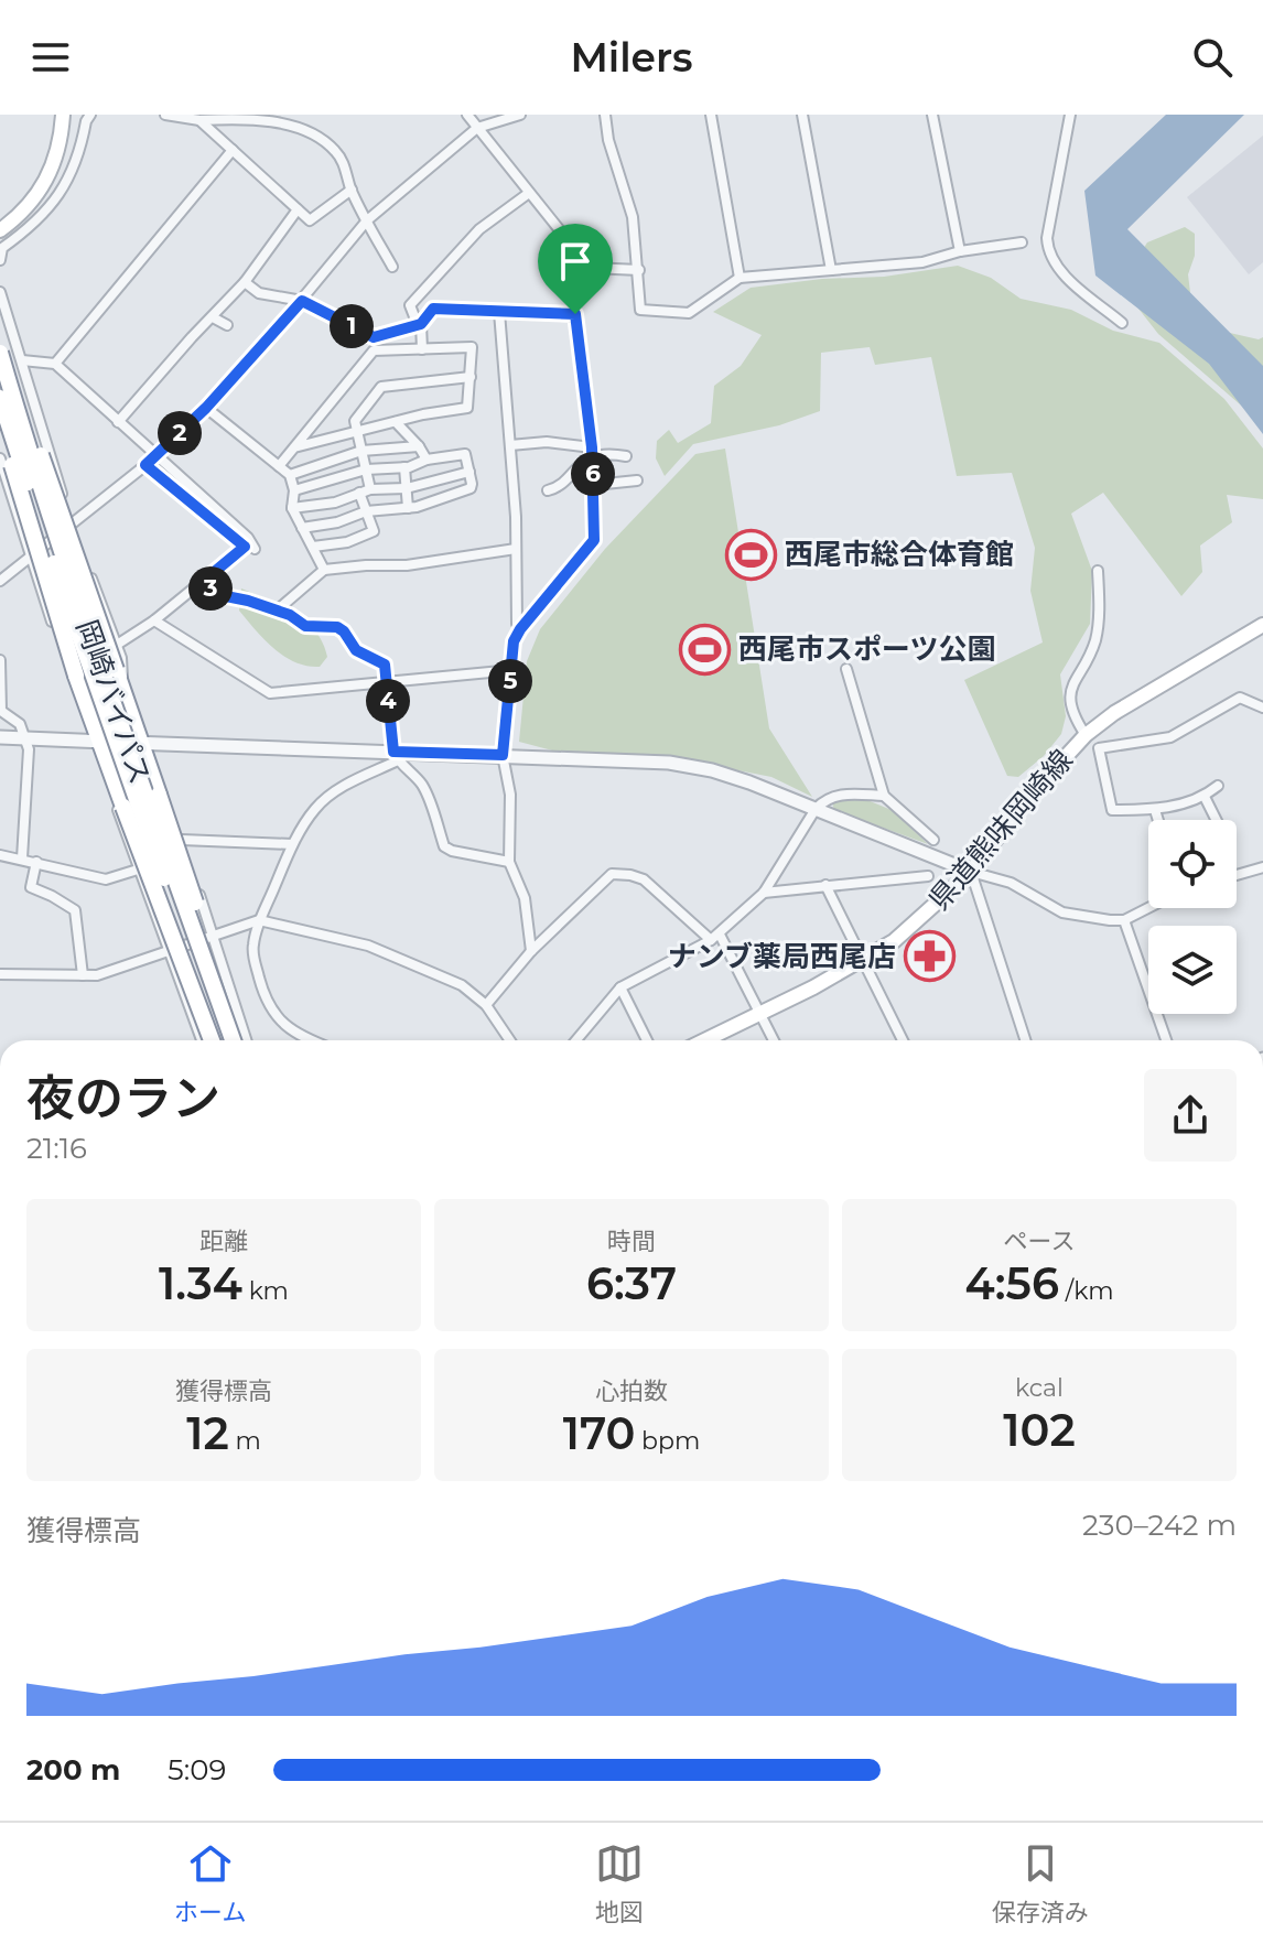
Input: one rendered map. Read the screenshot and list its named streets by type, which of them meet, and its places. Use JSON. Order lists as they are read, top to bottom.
{
  "streets": {
    "highway": ["岡崎バイパス"],
    "main road": ["県道熊味岡崎線"]
  },
  "places": {
    "sports": ["西尾市総合体育館", "西尾市スポーツ公園"],
    "pharmacy": ["ナンブ薬局西尾店"]
  },
  "page": {
    "header": "Milers",
    "pins": [
      "1",
      "2",
      "6",
      "3",
      "5",
      "4"
    ],
    "heading": ["夜のラン", "21:16"],
    "stats": [
      ["距離", "1.34 km"],
      ["時間", "6:37"],
      ["ペース", "4:56 /km"],
      ["獲得標高", "12 m"],
      ["心拍数", "170 bpm"],
      ["kcal", "102"]
    ],
    "chart": ["獲得標高", "230–242 m"],
    "list": [
      {
        "name": "200 m",
        "note": "5:09"
      }
    ],
    "tabs": ["ホーム", "地図", "保存済み"]
  }
}
